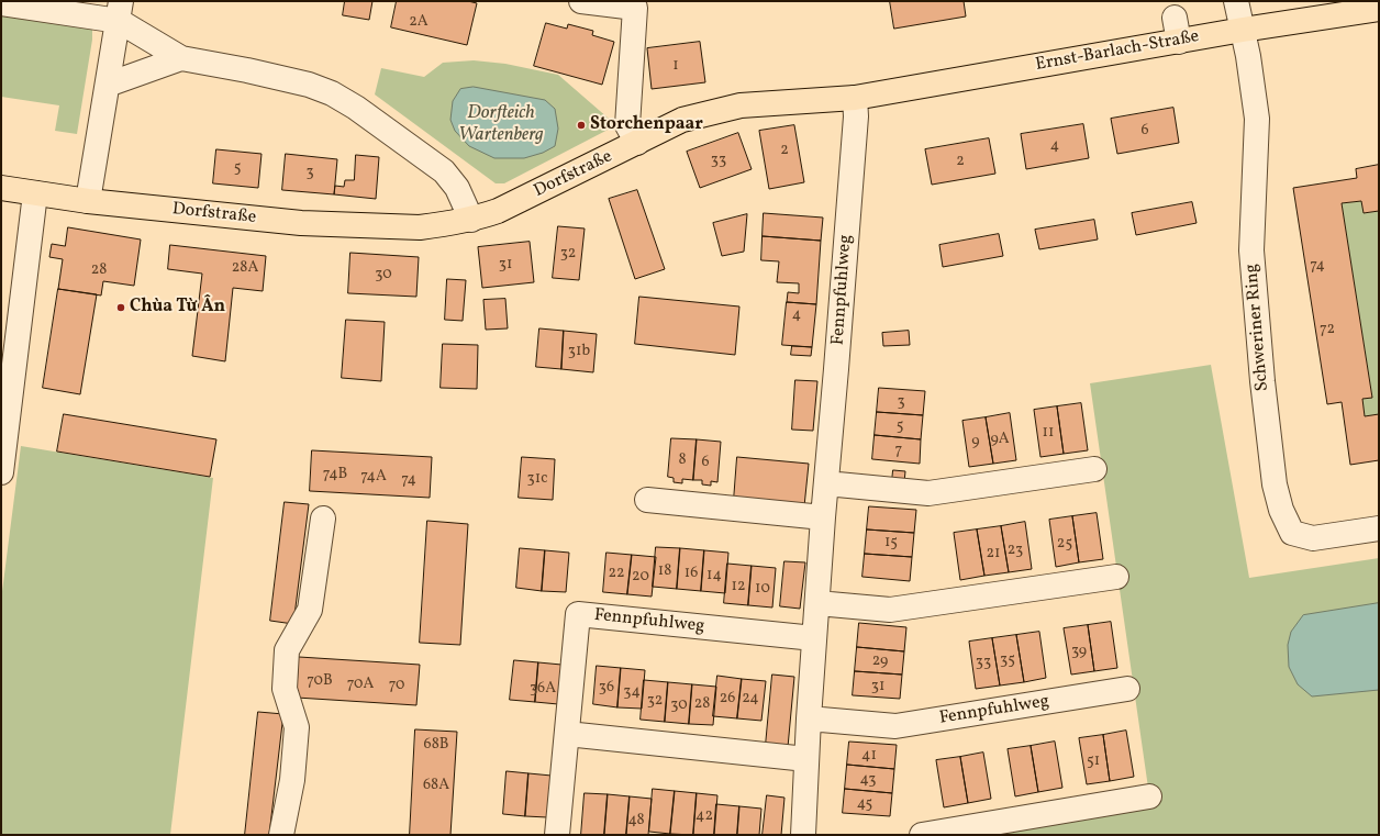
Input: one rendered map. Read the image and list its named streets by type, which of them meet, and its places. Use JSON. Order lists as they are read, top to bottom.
{
  "streets": {
    "main road": ["Ernst-Barlach-Straße", "Dorfstraße"],
    "street": ["Fennpfuhlweg", "Schweriner Ring"]
  },
  "crossings": [
    ["Ernst-Barlach-Straße", "Dorfstraße"],
    ["Ernst-Barlach-Straße", "Fennpfuhlweg"],
    ["Ernst-Barlach-Straße", "Schweriner Ring"],
    ["Dorfstraße", "Fennpfuhlweg"]
  ],
  "water": ["Dorfteich Wartenberg"],
  "places": ["Storchenpaar", "Chùa Từ Ân"],
  "house_numbers": [
    "2A",
    "1",
    "6",
    "4",
    "2",
    "33",
    "2",
    "5",
    "3",
    "32",
    "31",
    "74",
    "28A",
    "28",
    "30",
    "4",
    "72",
    "31b",
    "3",
    "5",
    "11",
    "9A",
    "9",
    "7",
    "8",
    "6",
    "74B",
    "74A",
    "31c",
    "74",
    "15",
    "25",
    "23",
    "21",
    "18",
    "22",
    "16",
    "14",
    "20",
    "12",
    "10",
    "39",
    "35",
    "29",
    "33",
    "70B",
    "70A",
    "70",
    "31",
    "36",
    "36A",
    "34",
    "26",
    "24",
    "32",
    "28",
    "30",
    "68B",
    "41",
    "51",
    "43",
    "68A",
    "45",
    "42",
    "48"
  ]
}
